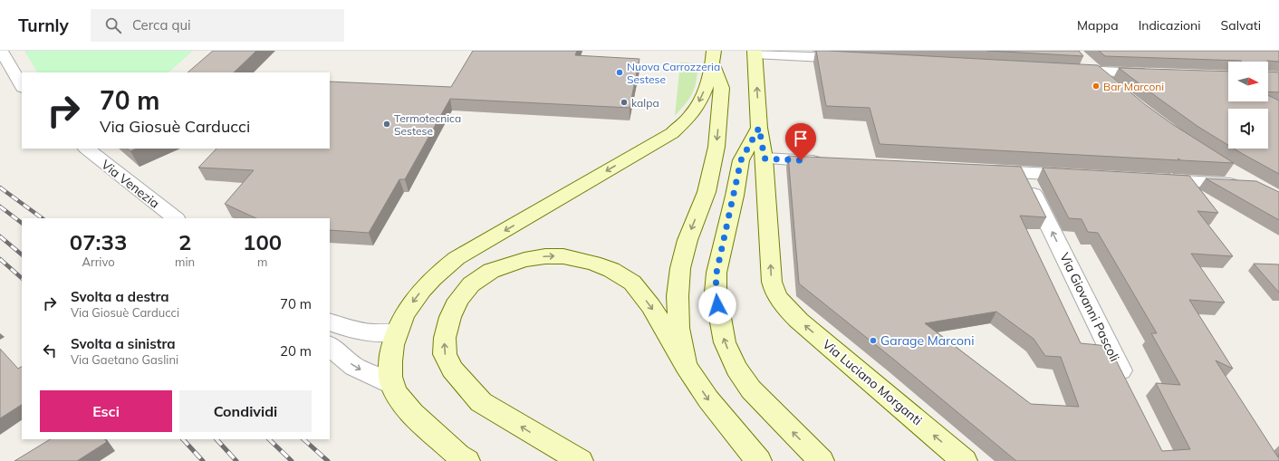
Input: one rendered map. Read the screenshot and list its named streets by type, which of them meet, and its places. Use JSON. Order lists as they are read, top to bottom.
{
  "streets": {
    "main road": ["Via Luciano Morganti"],
    "street": ["Via Venezia", "Via Giovanni Pascoli"]
  },
  "one_way": ["Via Giovanni Pascoli", "Via Luciano Morganti"],
  "places": [
    "Nuova Carrozzeria Sestese",
    "Bar Marconi",
    "kalpa",
    "Termotecnica Sestese",
    "Garage Marconi"
  ],
  "north": "right",
  "page": {
    "header": "Turnly",
    "search": "Cerca qui",
    "nav": ["Mappa", "Indicazioni", "Salvati"],
    "turn": ["70 m", "Via Giosuè Carducci"],
    "eta": [
      "07:33",
      "Arrivo",
      "2",
      "min",
      "100",
      "m"
    ],
    "list": [
      {
        "name": "Svolta a destra",
        "note": "Via Giosuè Carducci",
        "value": "70 m"
      },
      {
        "name": "Svolta a sinistra",
        "note": "Via Gaetano Gaslini",
        "value": "20 m"
      }
    ],
    "buttons": ["Esci", "Condividi"]
  }
}
